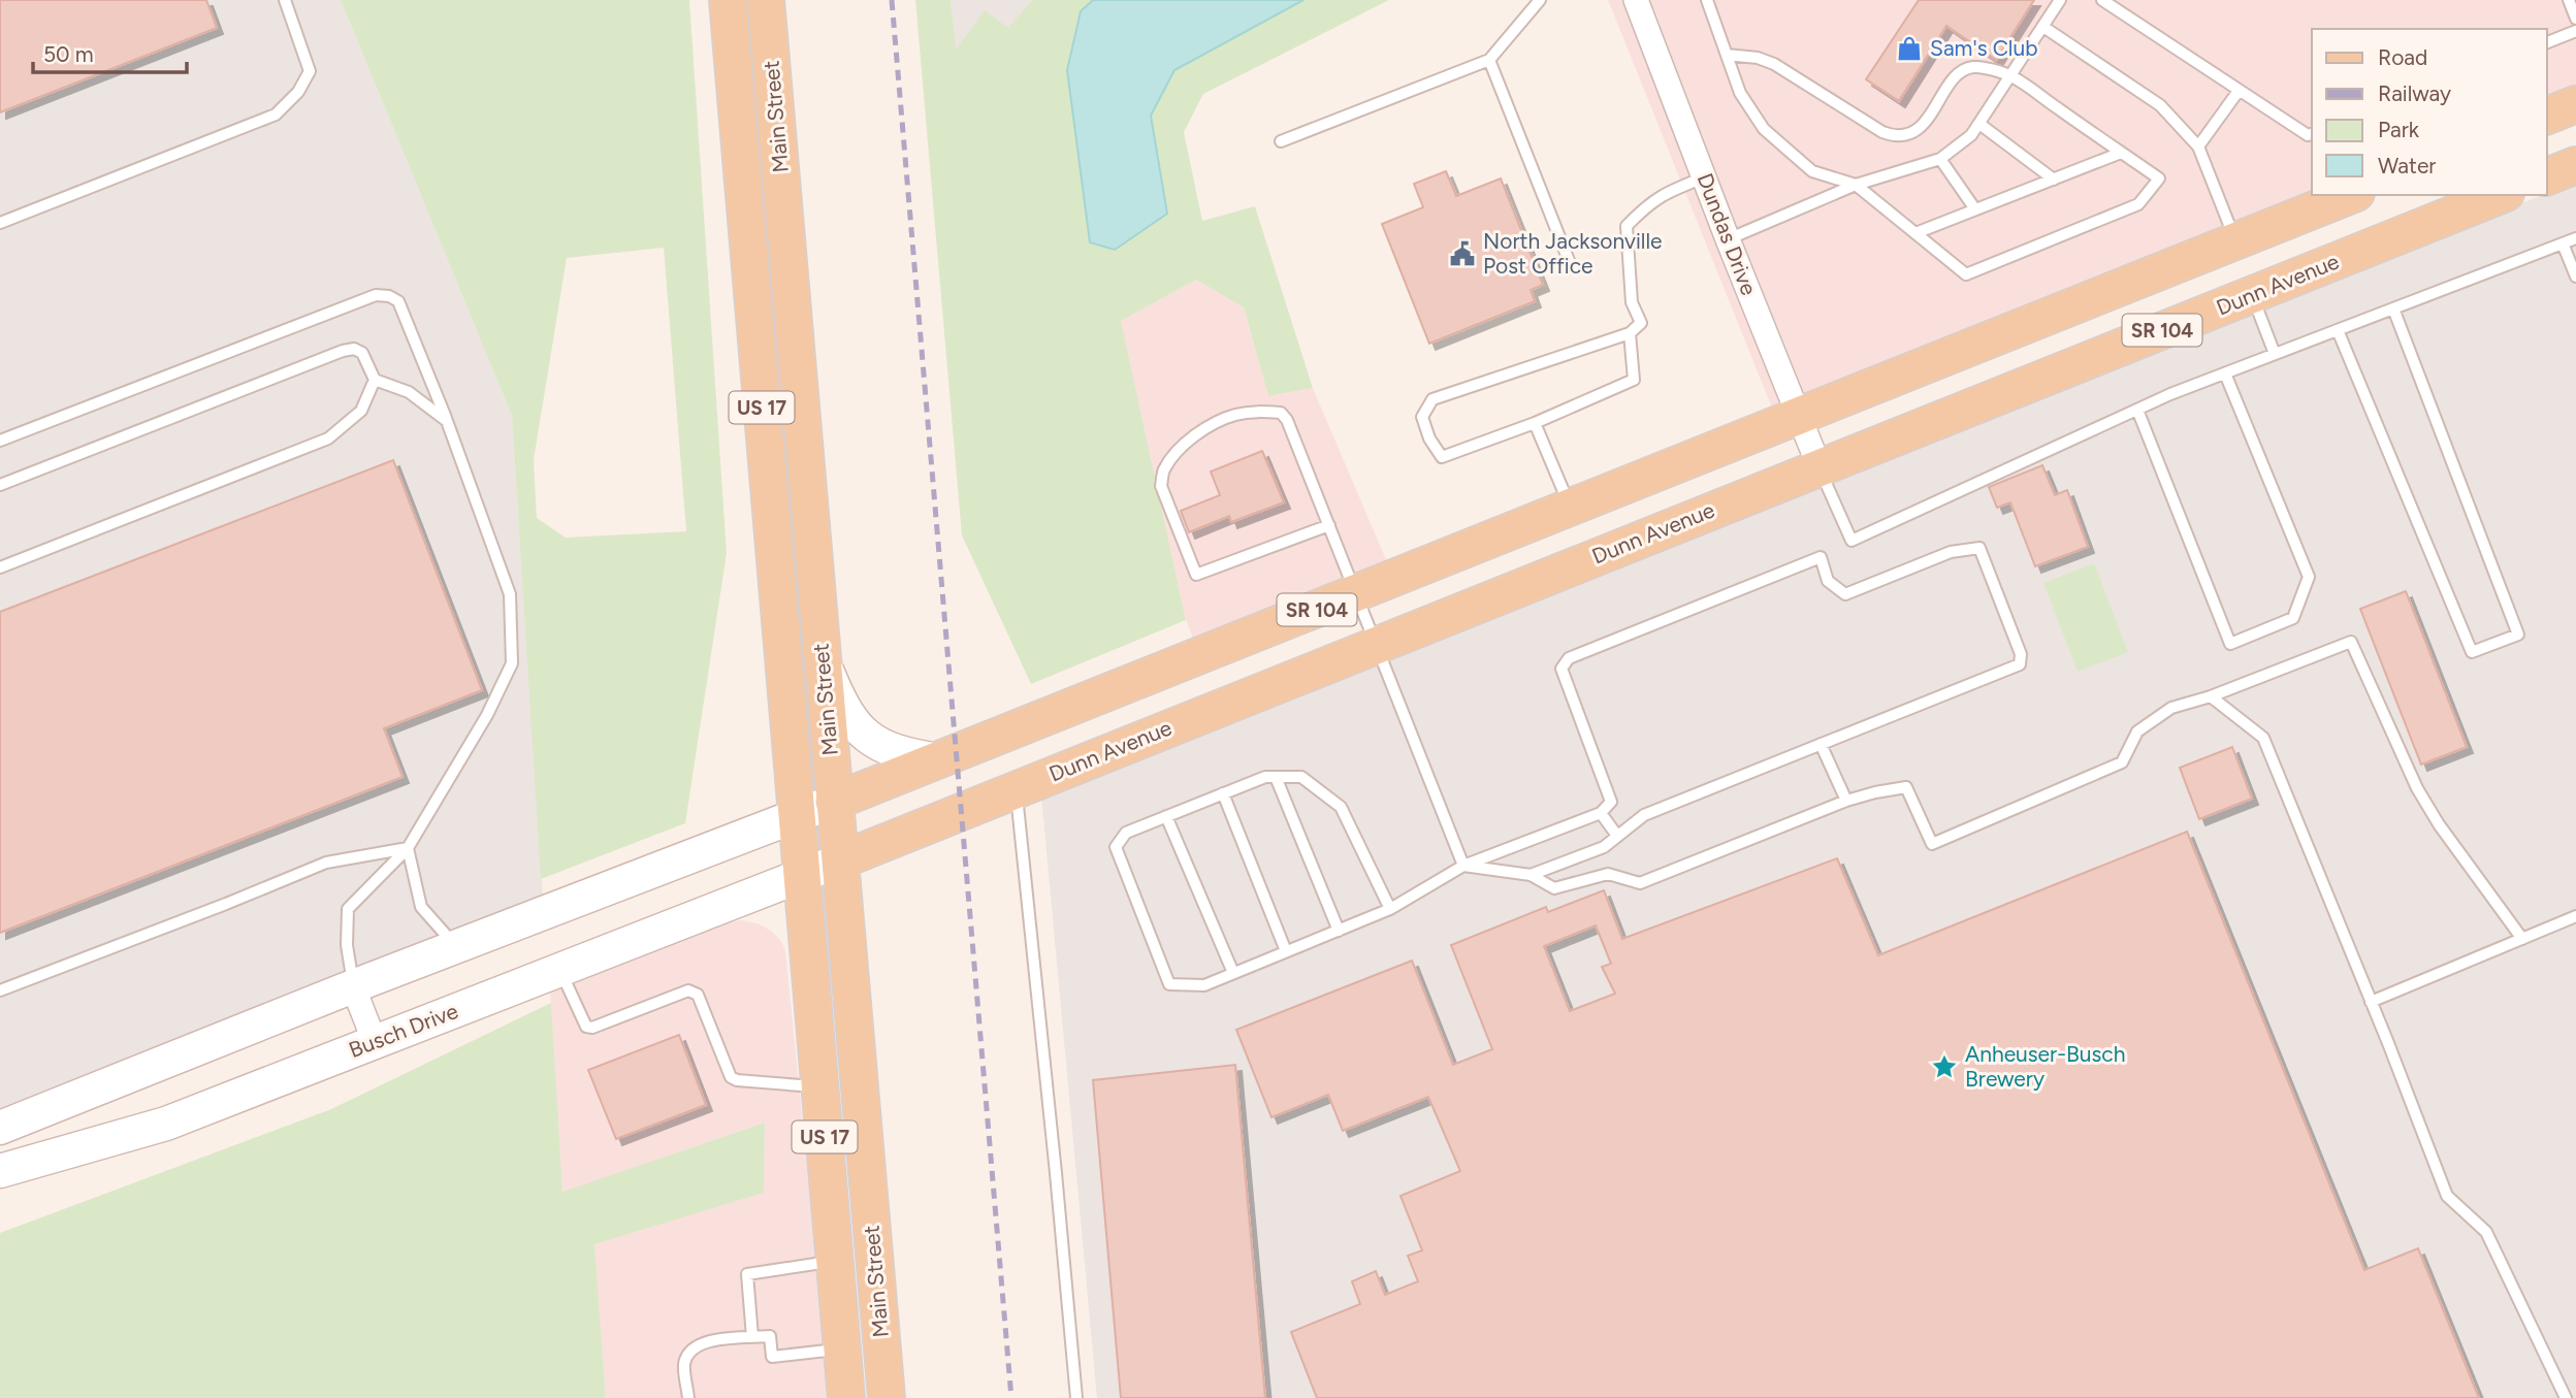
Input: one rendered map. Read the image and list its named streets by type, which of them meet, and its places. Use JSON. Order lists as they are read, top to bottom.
{
  "streets": {
    "main road": [
      "Main Street",
      "Dunn Avenue",
      "SR 104",
      "US 17"
    ],
    "street": ["Dundas Drive", "Busch Drive"]
  },
  "crossings": [
    ["Main Street", "Dunn Avenue"],
    ["Main Street", "SR 104"],
    ["Main Street", "Busch Drive"],
    ["Dundas Drive", "Dunn Avenue"],
    ["Dundas Drive", "SR 104"],
    ["Dunn Avenue", "Busch Drive"]
  ],
  "places": {
    "shop": ["Sam's Club"],
    "public building": ["North Jacksonville Post Office"],
    "place": ["Anheuser-Busch Brewery"]
  },
  "legend": [
    "Road",
    "Railway",
    "Park",
    "Water"
  ],
  "scale_bar": "50 m"
}
